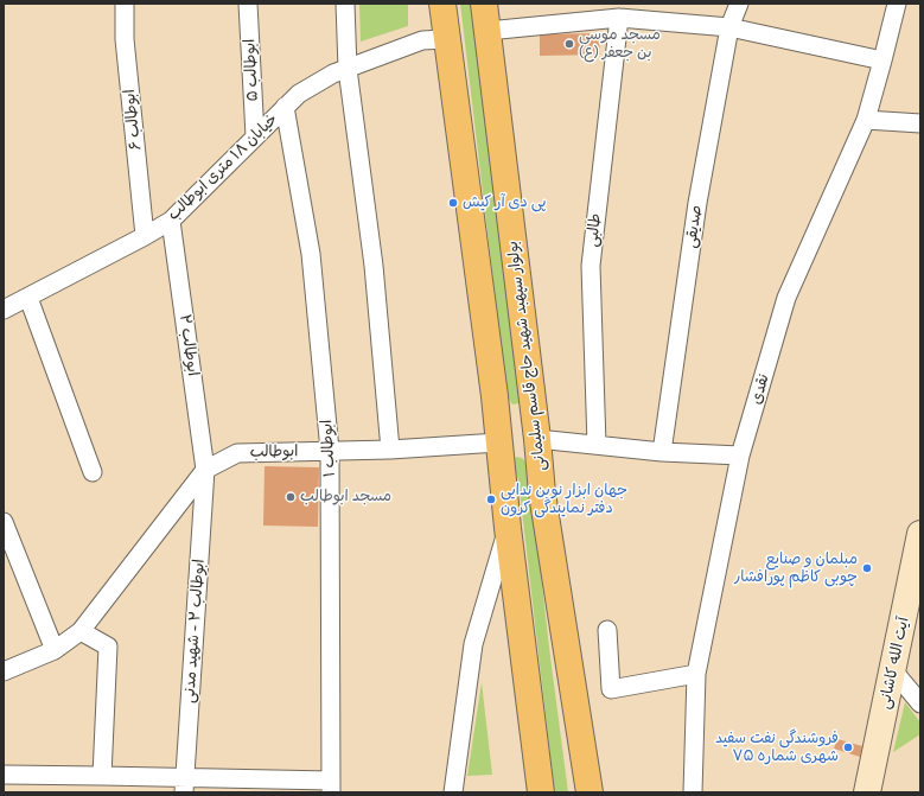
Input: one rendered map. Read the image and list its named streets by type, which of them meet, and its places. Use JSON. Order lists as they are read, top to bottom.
{
  "streets": {
    "main road": ["بولوار سپهبد شهید حاج قاسم سلیمانی"],
    "street": [
      "ابوطالب ۵",
      "ابوطالب ۶",
      "خیابان ۱۸ متری ابوطالب",
      "صدیقی",
      "طالبی",
      "ابوطالب ۲",
      "نقدی",
      "ابوطالب ۱",
      "ابوطالب",
      "ابوطالب ۲ - شهید مدنی",
      "آیت الله کاشانی"
    ]
  },
  "crossings": [
    ["ابوطالب ۵", "خیابان ۱۸ متری ابوطالب"],
    ["ابوطالب ۶", "خیابان ۱۸ متری ابوطالب"],
    ["خیابان ۱۸ متری ابوطالب", "ابوطالب ۲"],
    ["خیابان ۱۸ متری ابوطالب", "ابوطالب ۱"],
    ["ابوطالب ۲", "ابوطالب"],
    ["ابوطالب ۲", "ابوطالب ۲ - شهید مدنی"],
    ["ابوطالب ۱", "ابوطالب"],
    ["ابوطالب", "ابوطالب ۲ - شهید مدنی"]
  ],
  "places": [
    "مسجد موسی بن جعفر (ع)",
    "پی دی آر کیش",
    "مسجد ابوطالب",
    "جهان ابزار نوین ندایی دفتر نمایندگی کرون",
    "مبلمان و صنایع چوبی کاظم پورافشار",
    "فروشندگی نفت سفید شهری شماره ۷۵"
  ]
}
